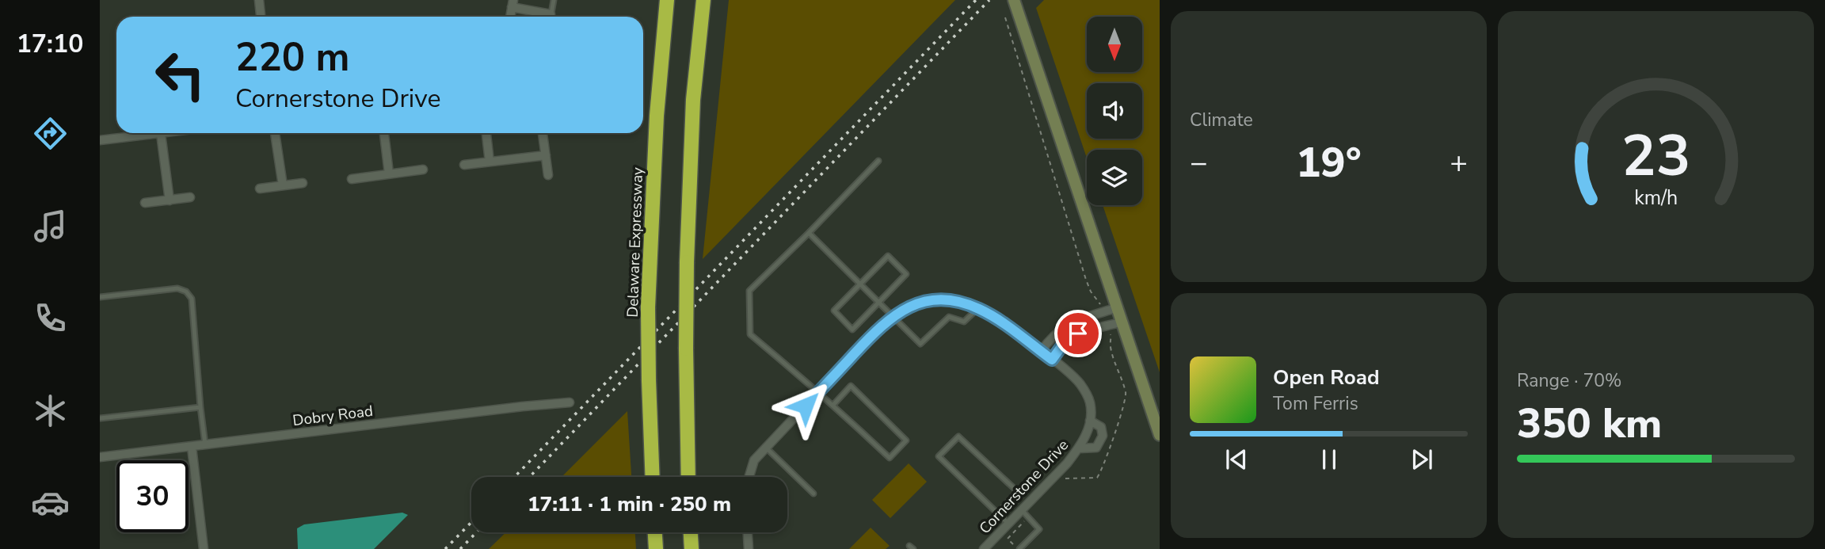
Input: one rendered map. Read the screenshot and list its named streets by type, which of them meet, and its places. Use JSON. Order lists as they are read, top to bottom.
{
  "streets": {
    "highway": ["Delaware Expressway"],
    "street": ["Dobry Road", "Cornerstone Drive"]
  },
  "north": "bottom",
  "page": {
    "tabs": "17:10",
    "tile": [
      "Climate",
      ["Range · 70%", "350 km"]
    ],
    "turn": ["220 m", "Cornerstone Drive"],
    "heat": ["−", "19°", "+"],
    "song": ["Open Road", "Tom Ferris"],
    "limit": "30",
    "trip": "17:11 · 1 min · 250 m",
    "gauge": ["23", "km/h"]
  }
}
